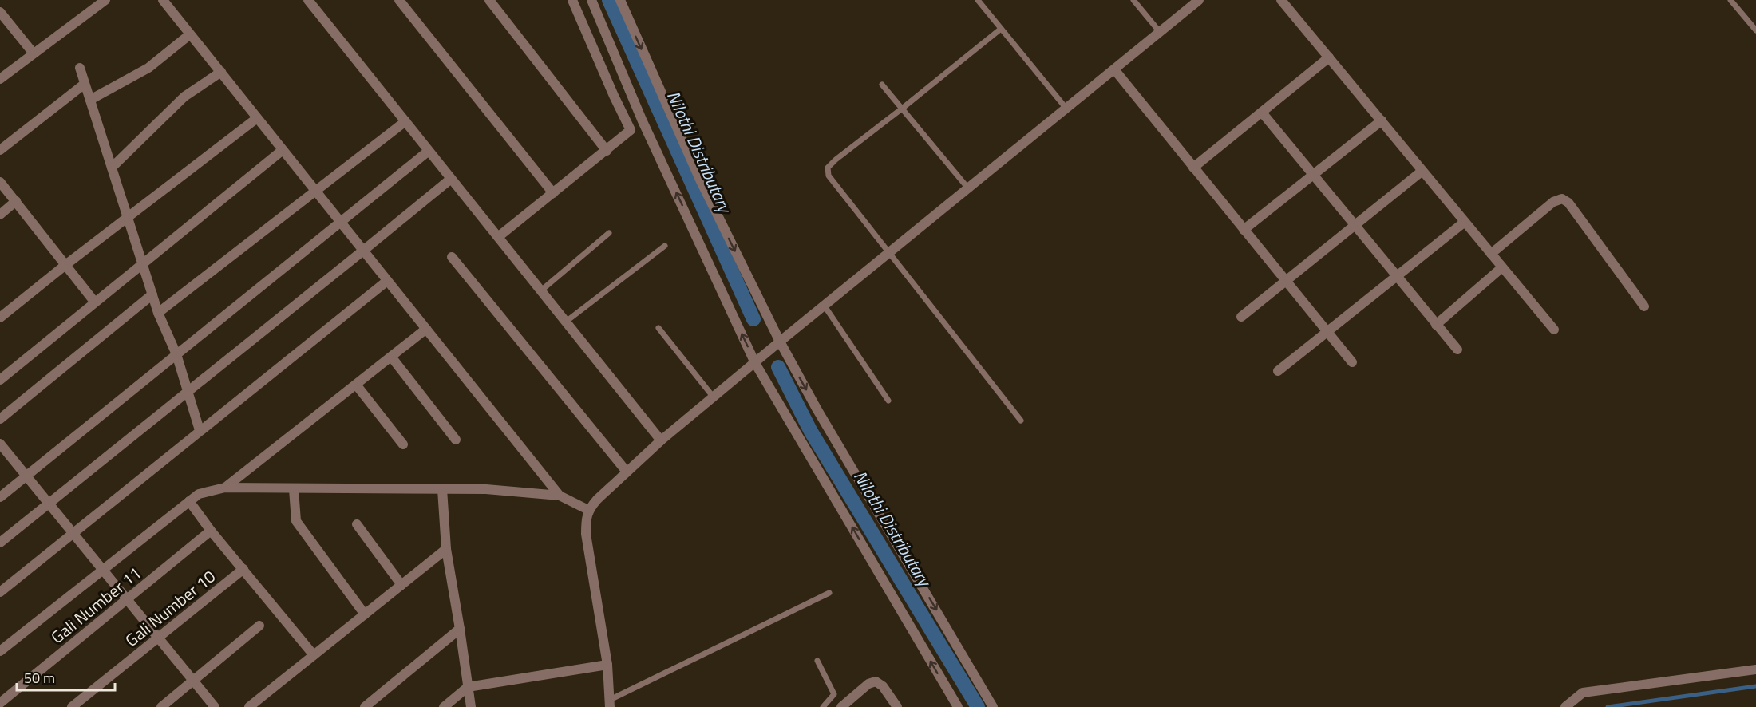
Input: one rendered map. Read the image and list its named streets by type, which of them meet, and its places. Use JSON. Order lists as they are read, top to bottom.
{
  "streets": {
    "street": ["Gali Number 11", "Gali Number 10"]
  },
  "water": ["Nilothi Distributary"],
  "scale_bar": "50 m"
}
